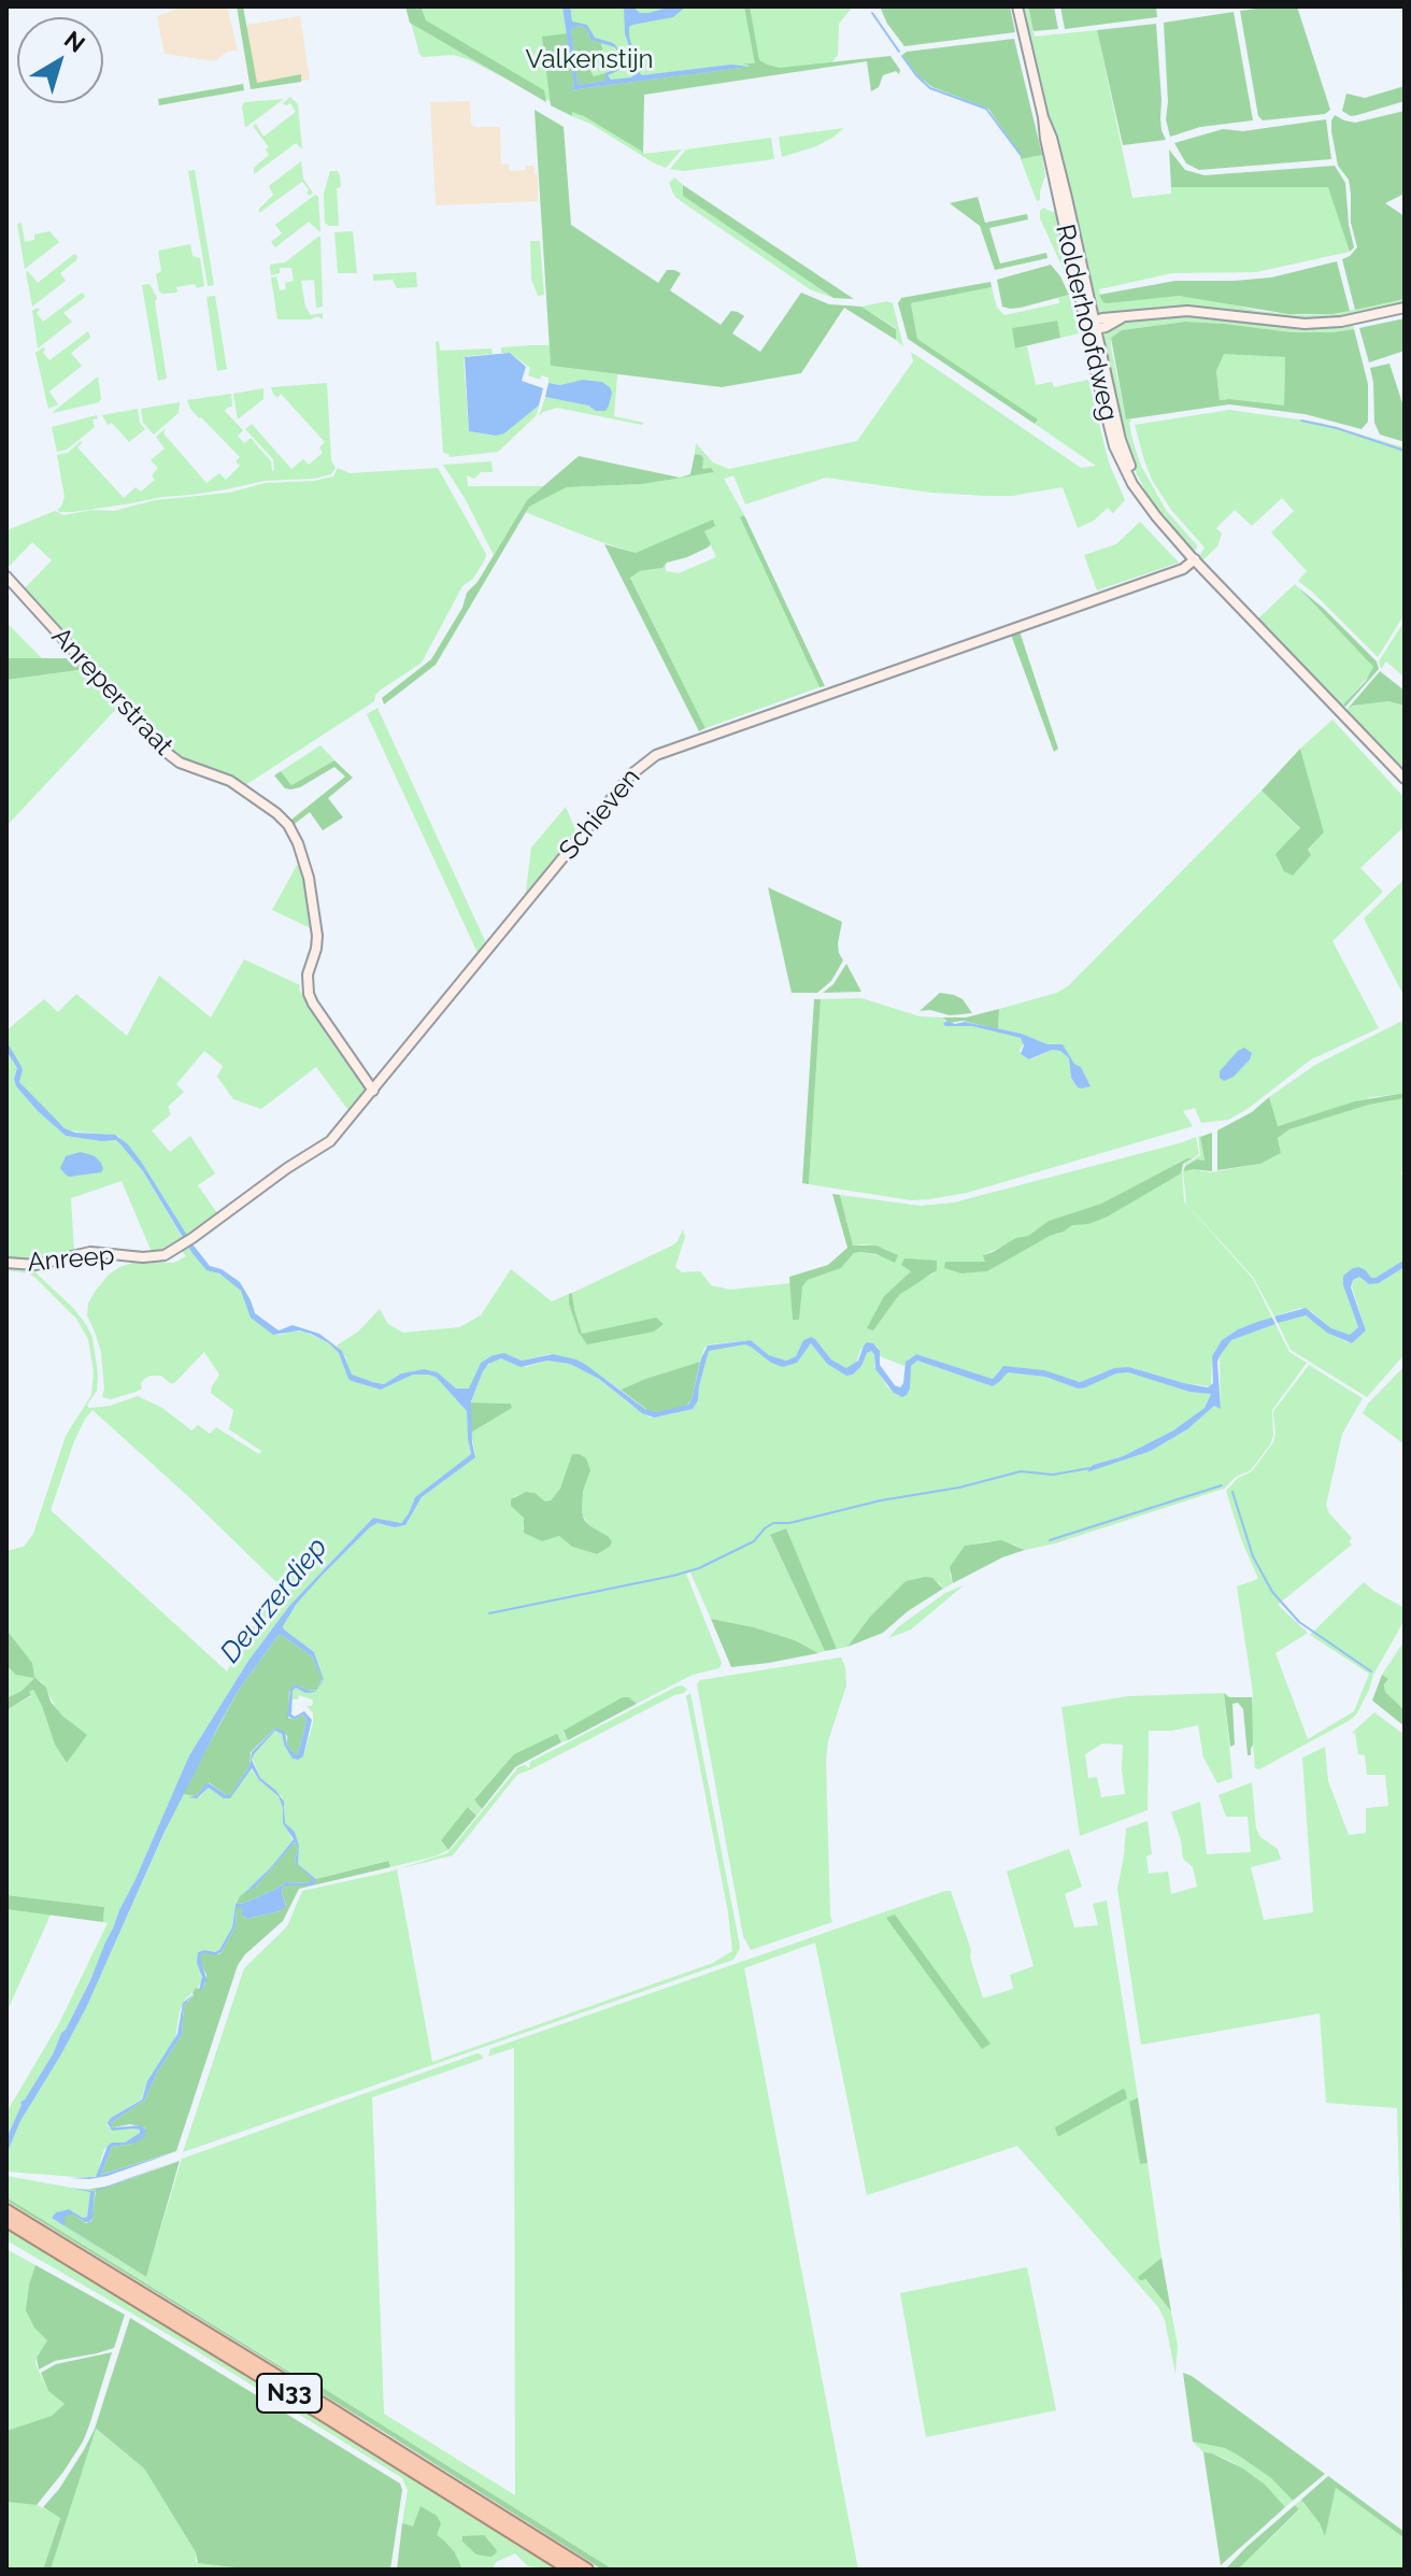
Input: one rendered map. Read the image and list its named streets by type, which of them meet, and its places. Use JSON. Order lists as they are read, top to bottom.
{
  "streets": {
    "highway": ["N33"],
    "street": [
      "Rolderhoofdweg",
      "Anreperstraat",
      "Schieven",
      "Anreep"
    ]
  },
  "crossings": [
    ["Rolderhoofdweg", "Schieven"],
    ["Anreperstraat", "Schieven"],
    ["Schieven", "Anreep"]
  ],
  "water": ["Deurzerdiep"],
  "parks": ["Valkenstijn"],
  "north": "top right"
}
